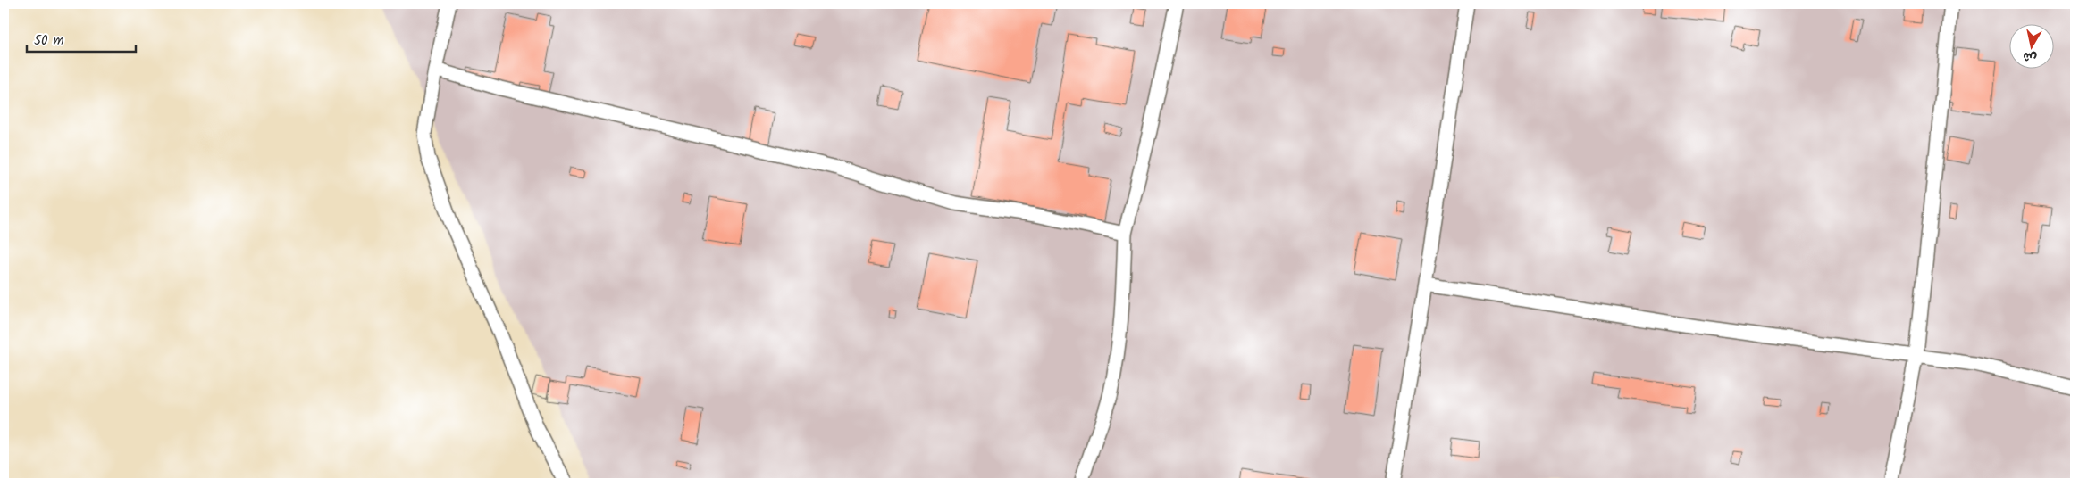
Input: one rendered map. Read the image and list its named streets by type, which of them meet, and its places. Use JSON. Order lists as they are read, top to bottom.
{
  "scale_bar": "50 m",
  "north": "bottom"
}
